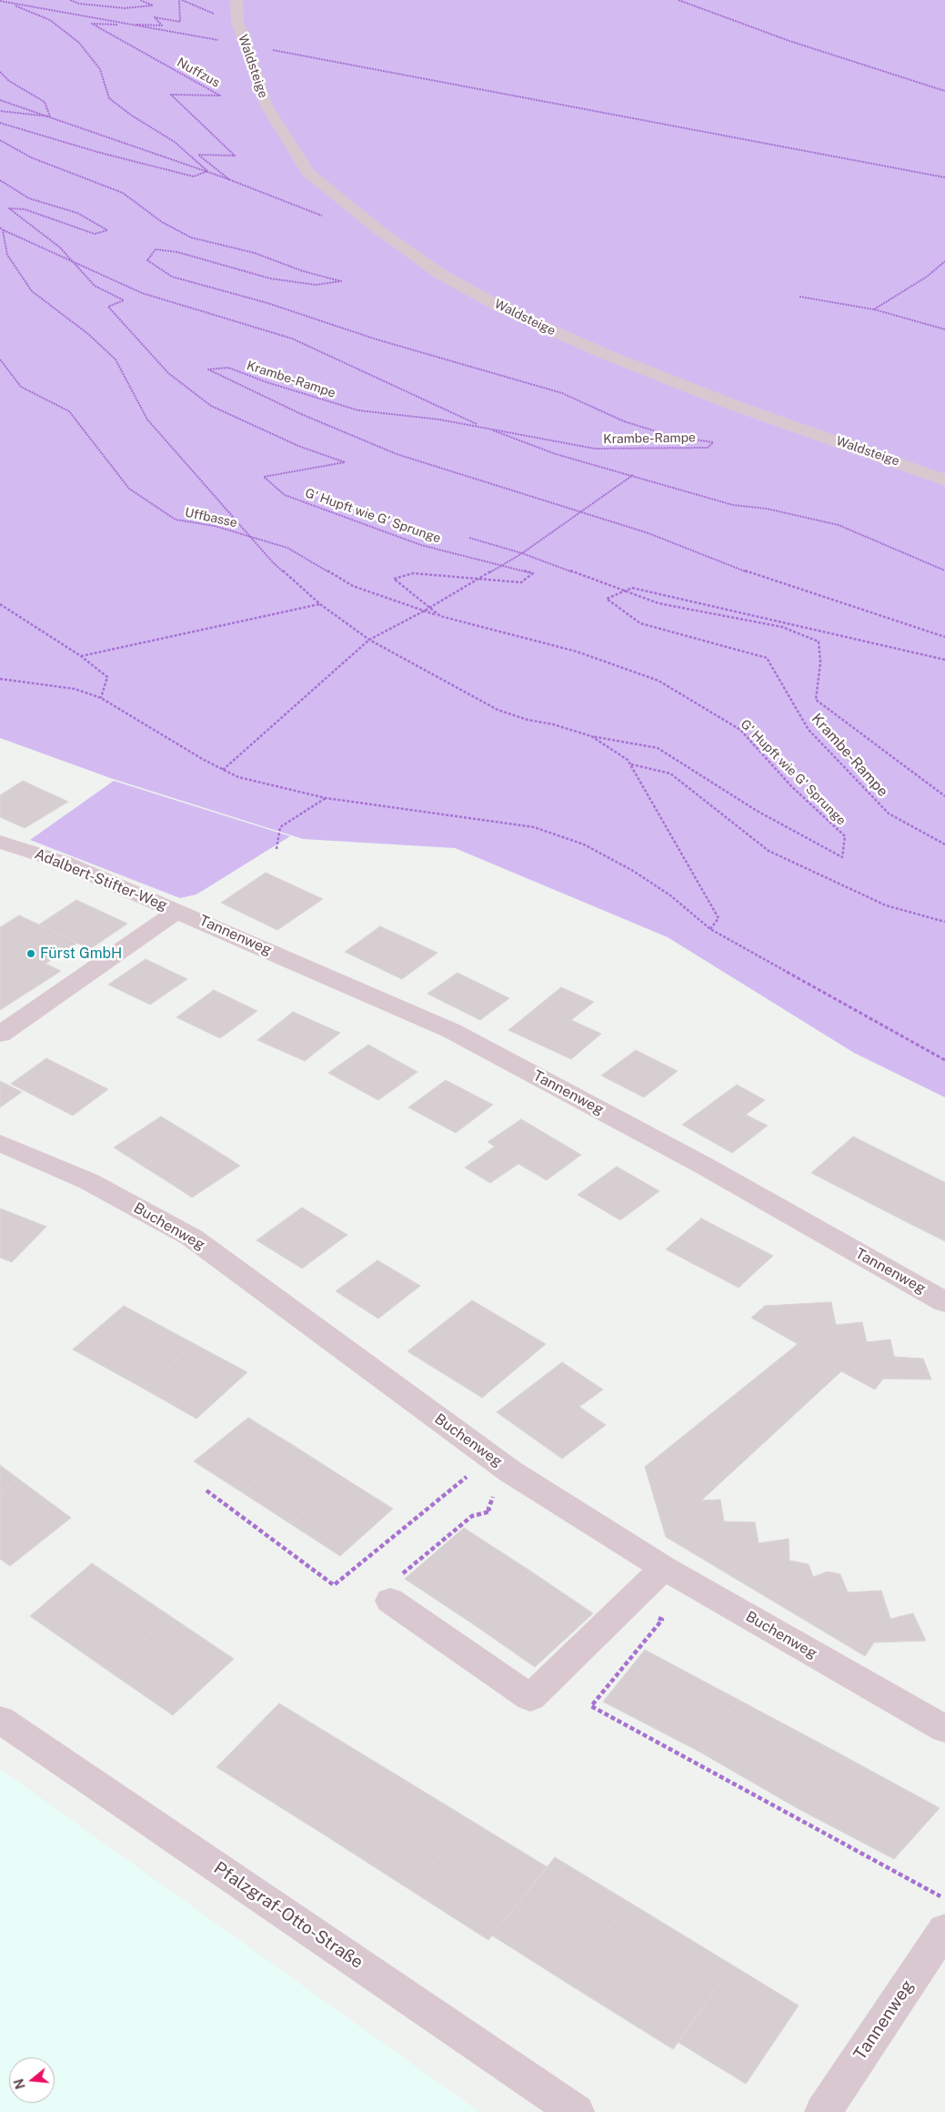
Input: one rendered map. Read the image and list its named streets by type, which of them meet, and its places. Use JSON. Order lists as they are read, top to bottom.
{
  "streets": {
    "street": [
      "Waldsteige",
      "Adalbert-Stifter-Weg",
      "Tannenweg",
      "Buchenweg",
      "Pfalzgraf-Otto-Straße"
    ],
    "path": [
      "Nuffzus",
      "Krambe-Rampe",
      "G' Hupft wie G' Sprunge",
      "Uffbasse"
    ]
  },
  "crossings": [
    ["G' Hupft wie G' Sprunge", "Uffbasse"],
    ["Adalbert-Stifter-Weg", "Tannenweg"]
  ],
  "places": ["Fürst GmbH"],
  "north": "left"
}
